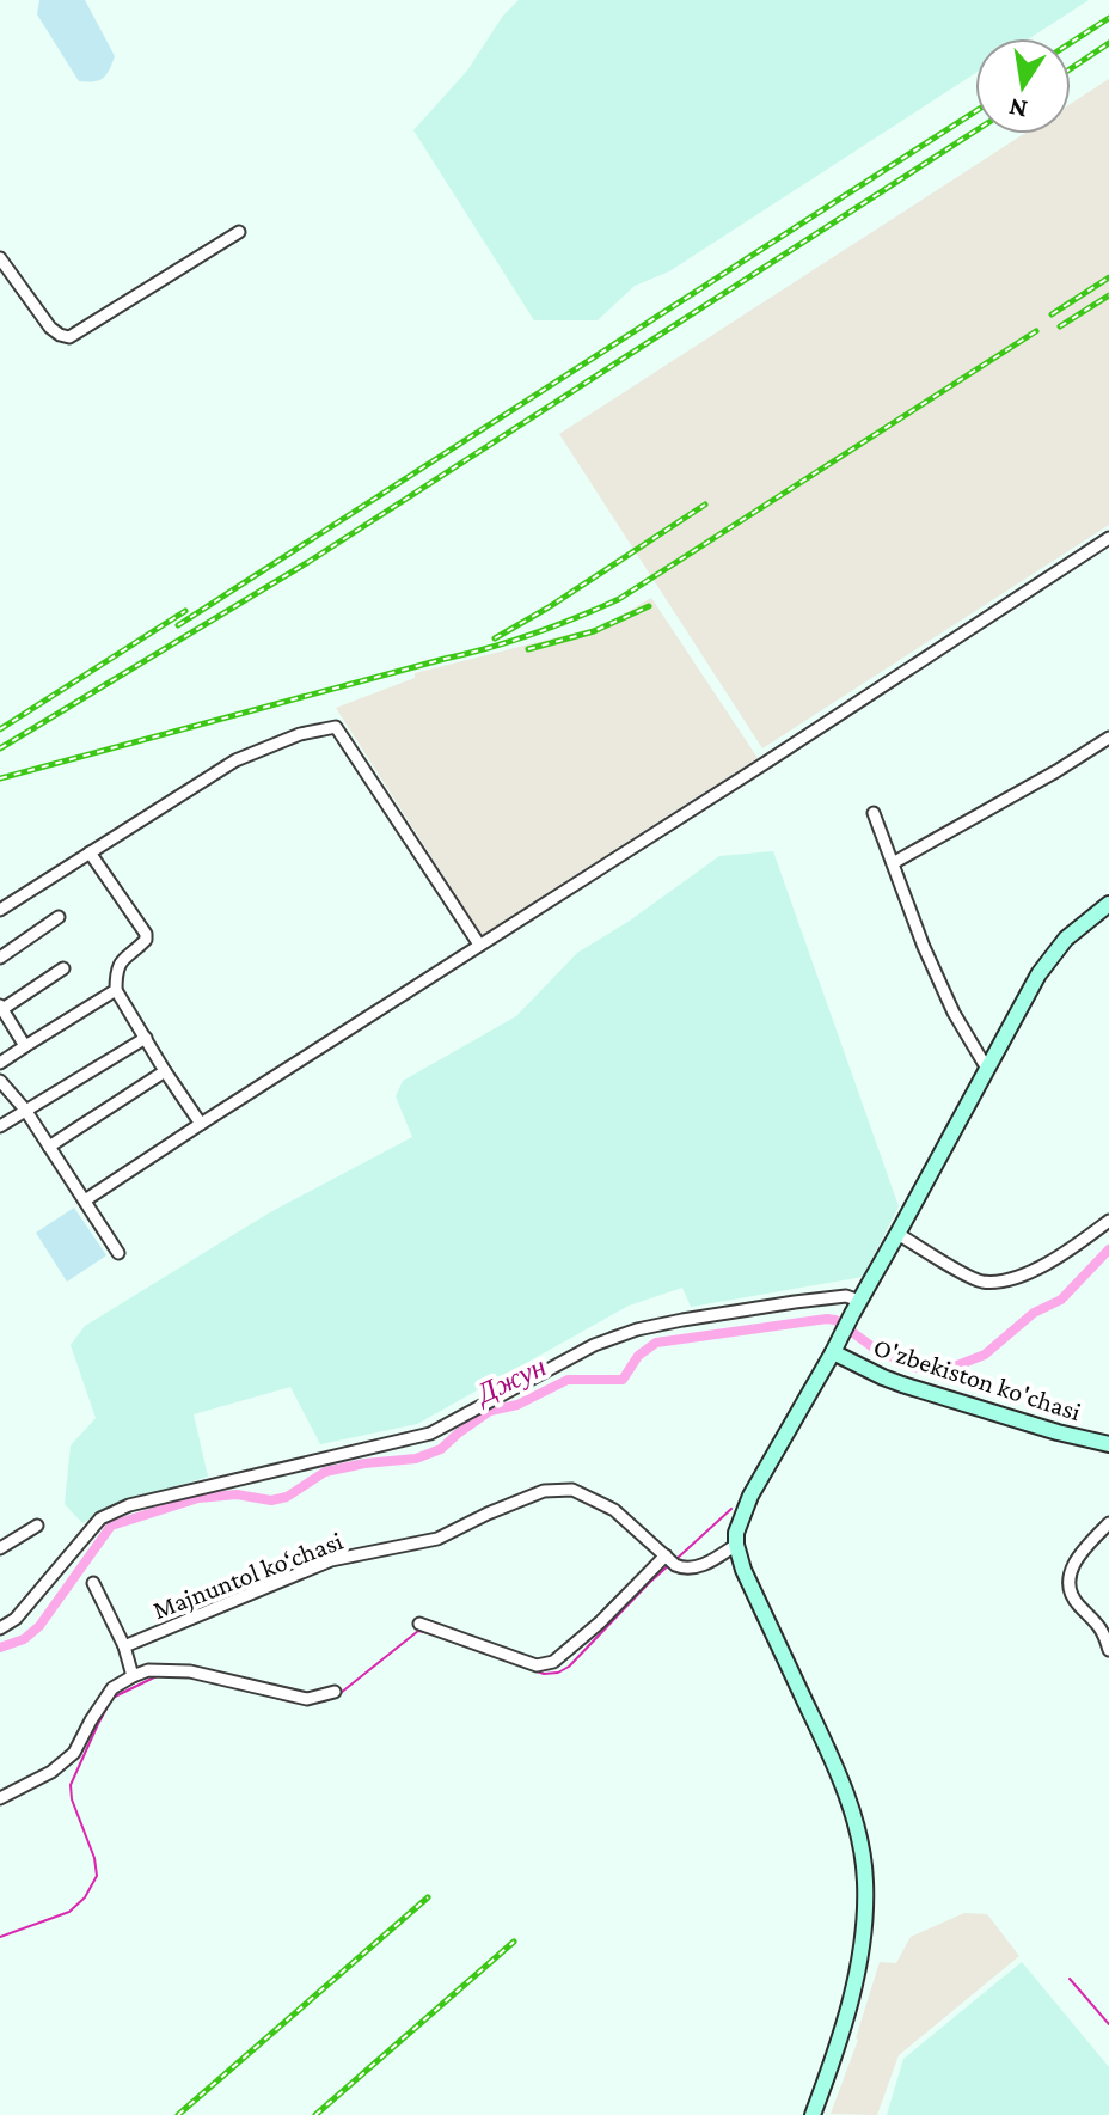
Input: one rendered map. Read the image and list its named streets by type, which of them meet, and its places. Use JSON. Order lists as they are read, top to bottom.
{
  "streets": {
    "main road": ["O'zbekiston ko'chasi"],
    "street": ["Majnuntol ko‘chasi"]
  },
  "water": ["Джун"],
  "north": "bottom"
}
